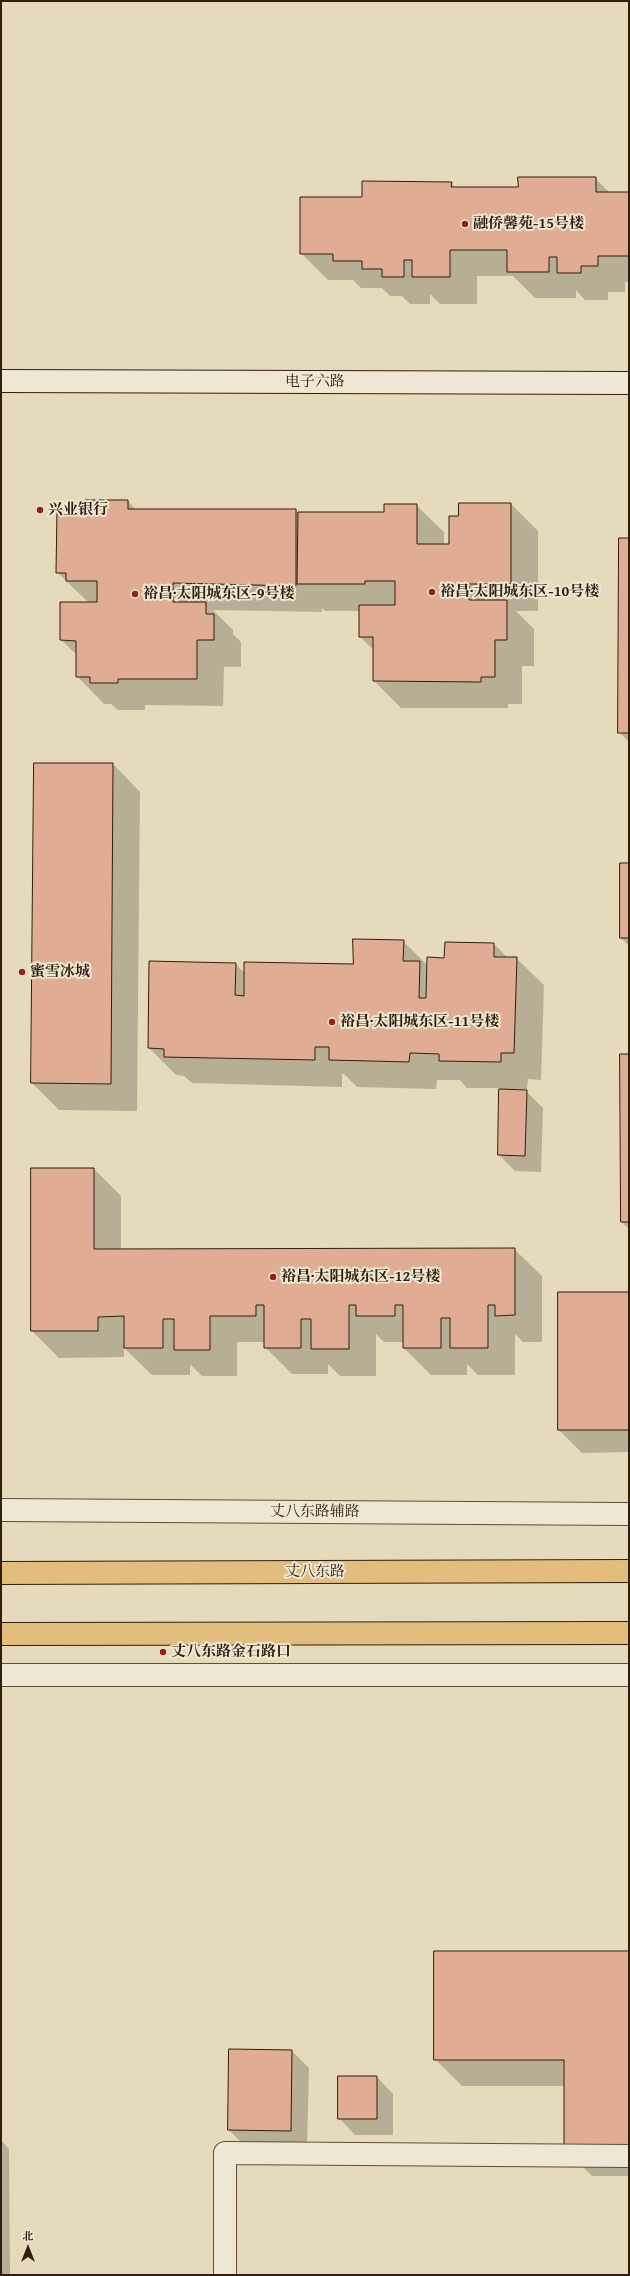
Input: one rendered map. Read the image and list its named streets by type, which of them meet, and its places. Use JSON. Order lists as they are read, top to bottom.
{
  "streets": {
    "main road": ["丈八东路"],
    "street": ["电子六路", "丈八东路辅路"]
  },
  "places": [
    "融侨馨苑-15号楼",
    "兴业银行",
    "裕昌·太阳城东区-10号楼",
    "裕昌·太阳城东区-9号楼",
    "蜜雪冰城",
    "裕昌·太阳城东区-11号楼",
    "裕昌·太阳城东区-12号楼",
    "丈八东路金石路口"
  ],
  "north": "top"
}
